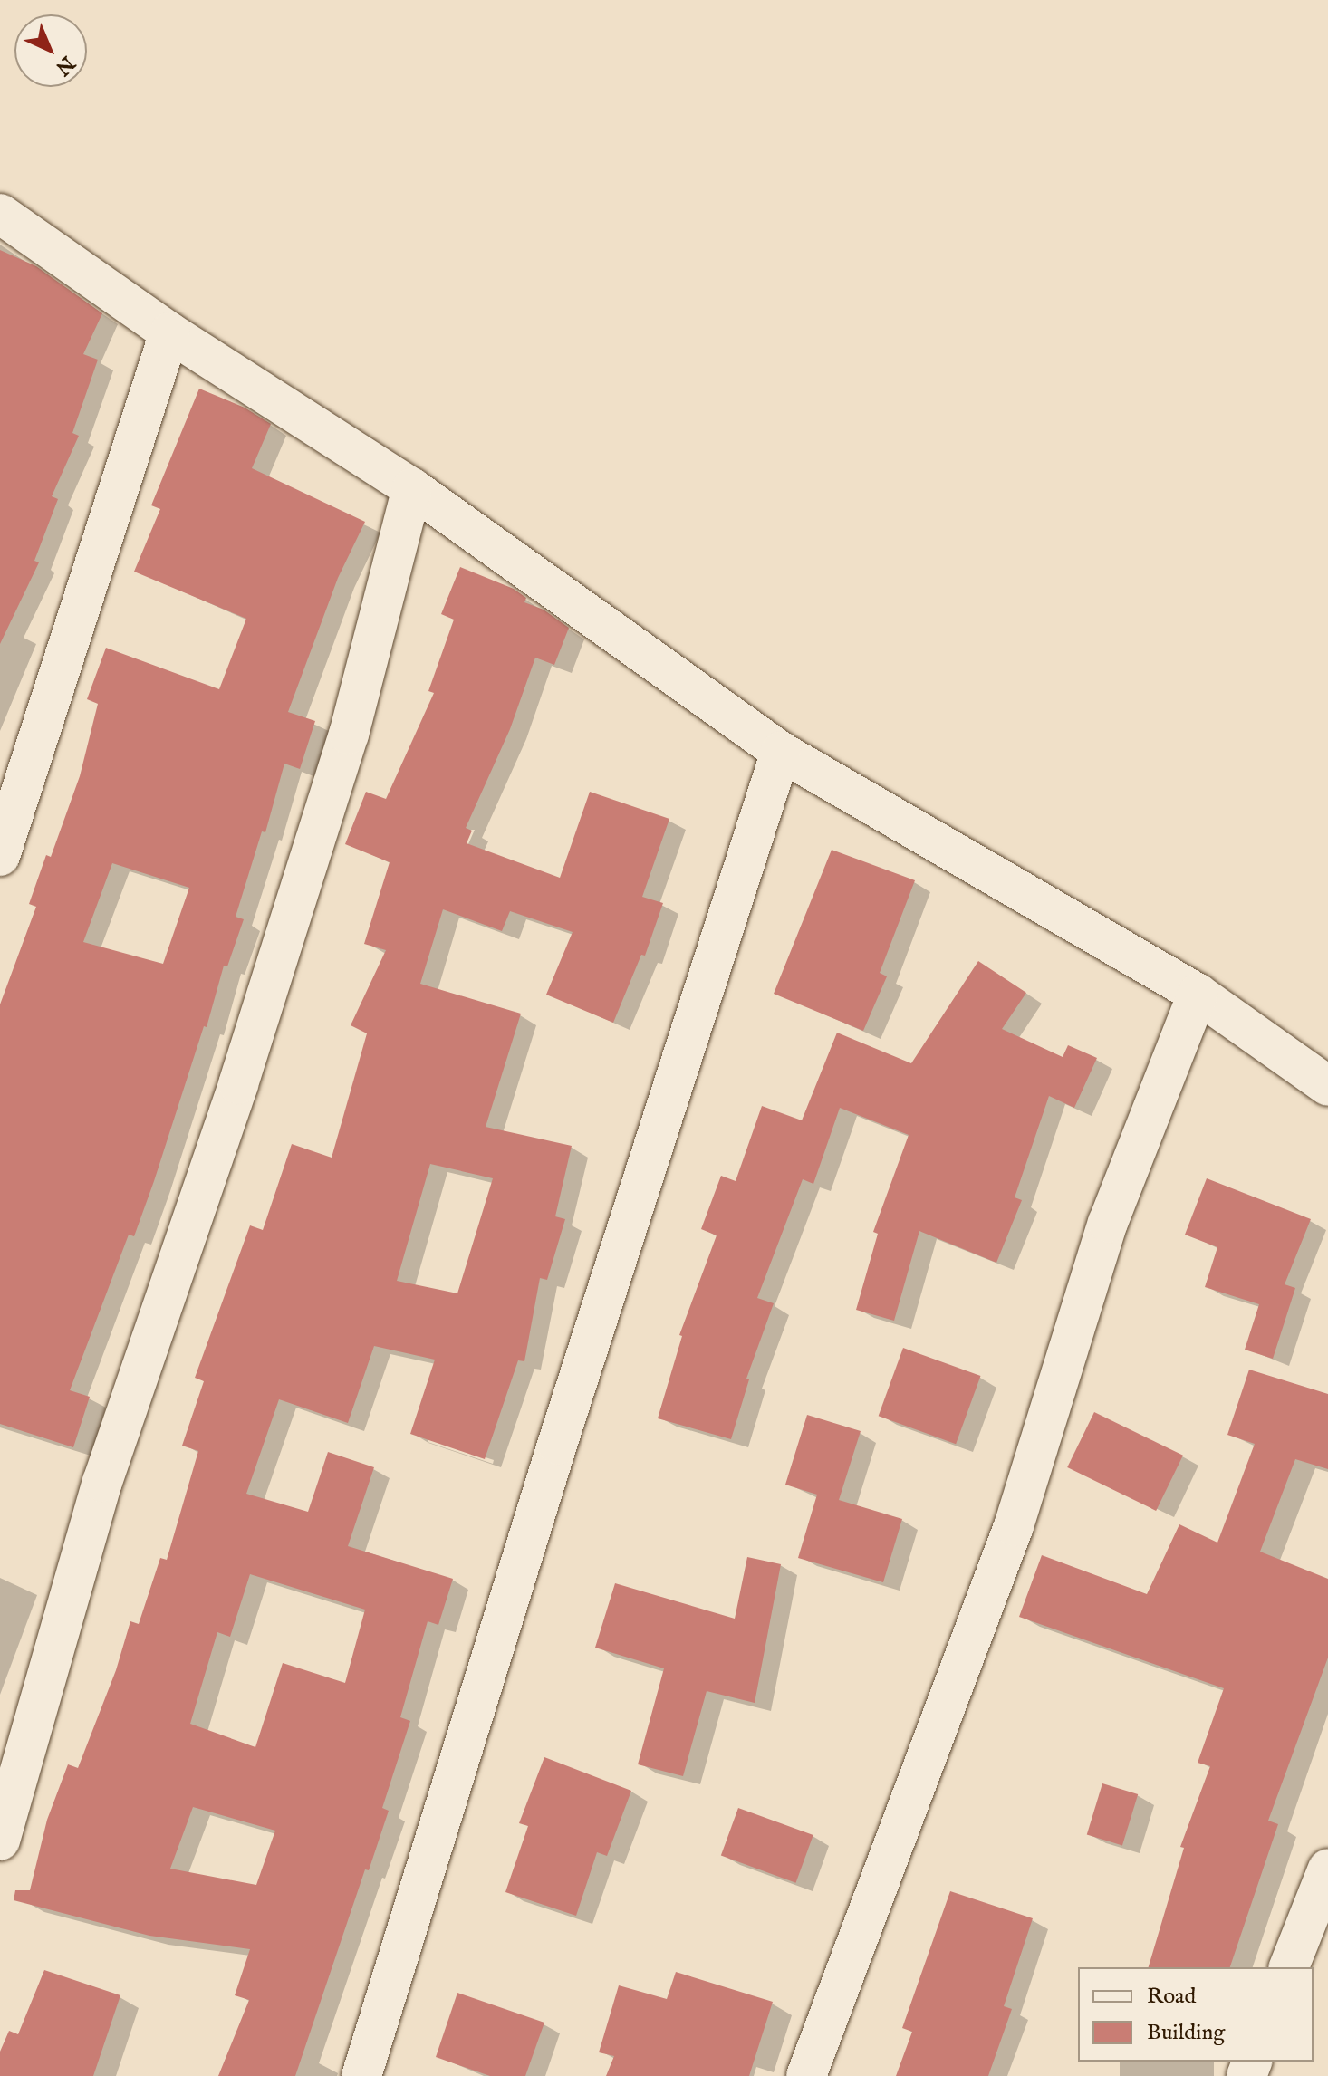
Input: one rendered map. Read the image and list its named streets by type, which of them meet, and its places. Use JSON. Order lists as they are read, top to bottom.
{
  "legend": ["Road", "Building"],
  "north": "bottom right"
}
